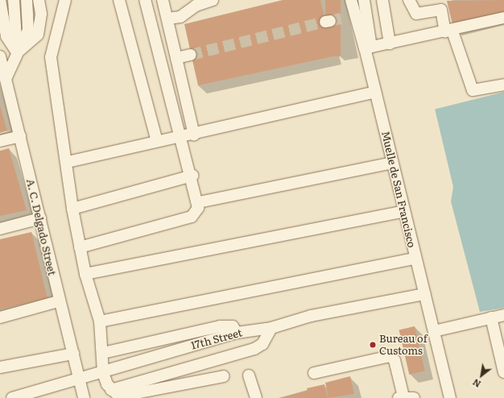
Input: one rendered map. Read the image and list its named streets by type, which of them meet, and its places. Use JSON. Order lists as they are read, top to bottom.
{
  "streets": {
    "street": ["Muelle de San Francisco", "A. C. Delgado Street", "17th Street"]
  },
  "crossings": [
    ["Muelle de San Francisco", "17th Street"],
    ["A. C. Delgado Street", "17th Street"]
  ],
  "places": ["Bureau of Customs"],
  "north": "bottom left"
}
